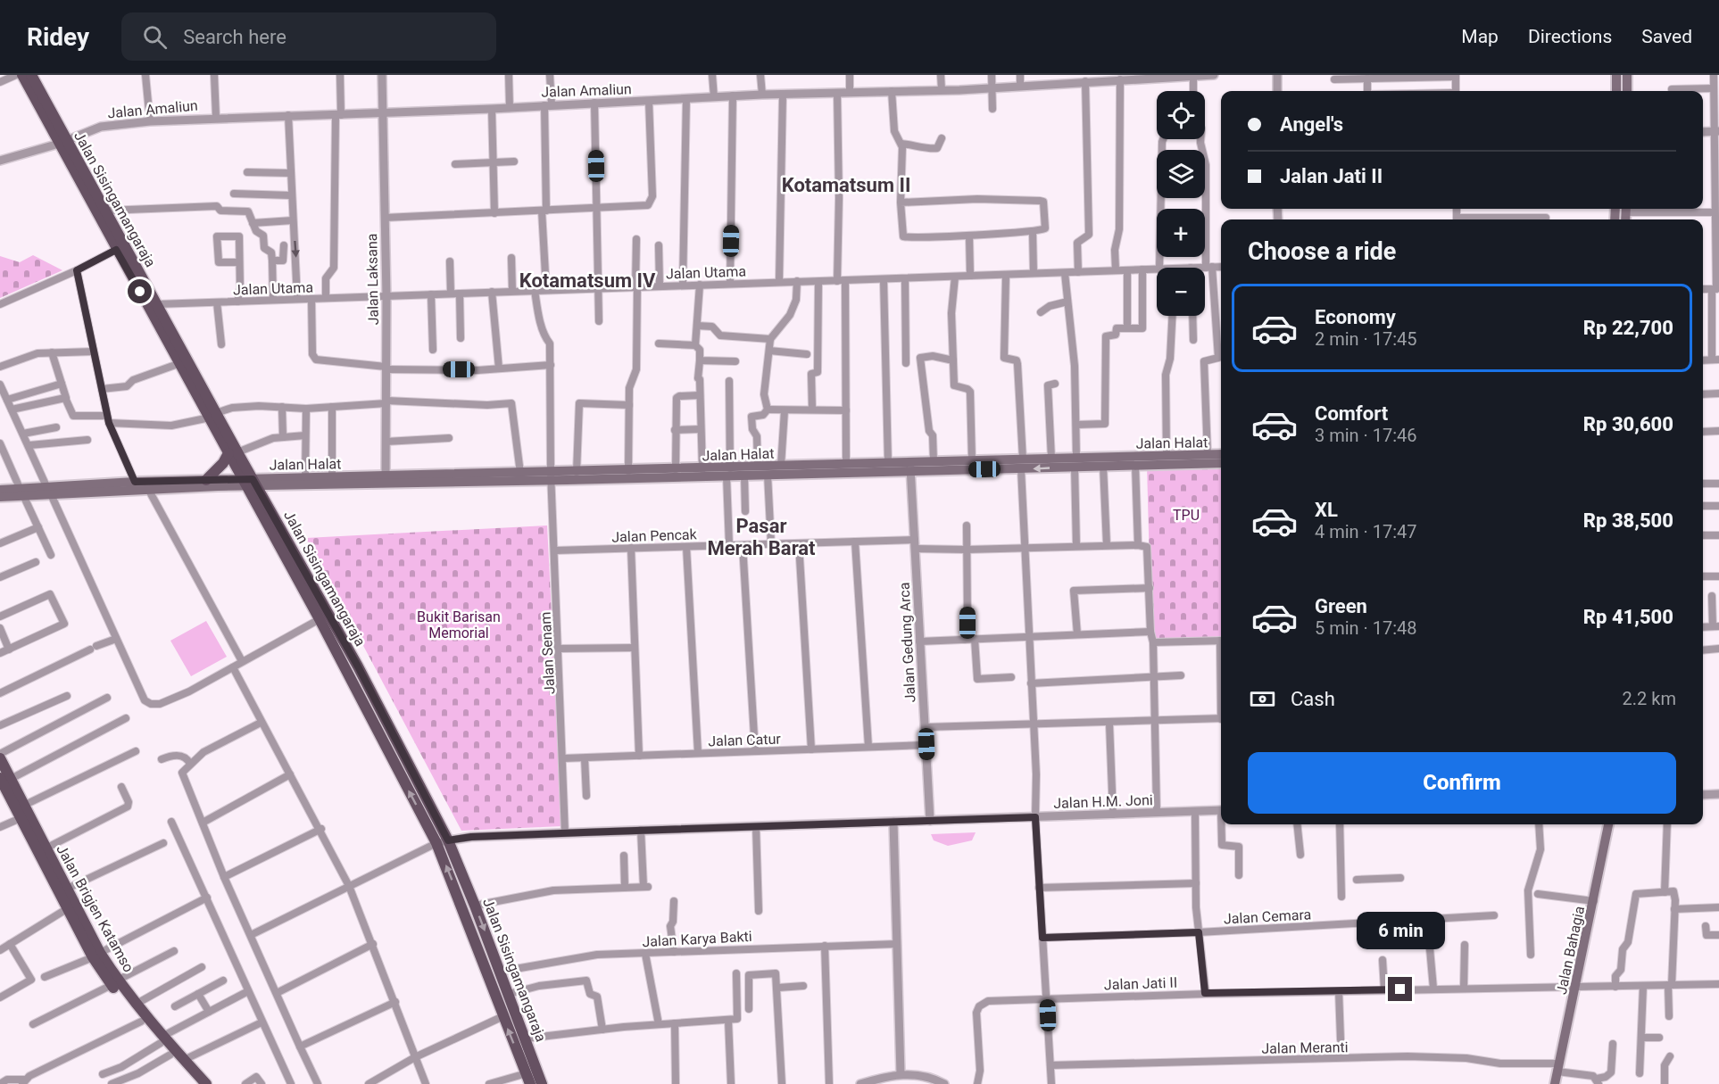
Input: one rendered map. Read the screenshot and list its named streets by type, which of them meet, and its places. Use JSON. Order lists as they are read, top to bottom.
{
  "streets": {
    "main road": [
      "Jalan Sisingamangaraja",
      "Jalan Halat",
      "Jalan Brigjen Katamso",
      "Jalan Bahagia"
    ],
    "street": [
      "Jalan Amaliun",
      "Jalan Utama",
      "Jalan Laksana",
      "Jalan Pencak",
      "Jalan Gedung Arca",
      "Jalan Senam",
      "Jalan Catur",
      "Jalan H.M. Joni",
      "Jalan Cemara",
      "Jalan Karya Bakti",
      "Jalan Jati II",
      "Jalan Meranti"
    ]
  },
  "crossings": [
    ["Jalan Amaliun", "Jalan Sisingamangaraja"],
    ["Jalan Amaliun", "Jalan Laksana"],
    ["Jalan Sisingamangaraja", "Jalan Utama"],
    ["Jalan Sisingamangaraja", "Jalan Halat"],
    ["Jalan Sisingamangaraja", "Jalan H.M. Joni"],
    ["Jalan Sisingamangaraja", "Jalan Karya Bakti"],
    ["Jalan Utama", "Jalan Laksana"],
    ["Jalan Utama", "Jalan Senam"],
    ["Jalan Laksana", "Jalan Halat"],
    ["Jalan Halat", "Jalan Gedung Arca"],
    ["Jalan Halat", "Jalan Senam"],
    ["Jalan Pencak", "Jalan Gedung Arca"],
    ["Jalan Pencak", "Jalan Senam"],
    ["Jalan Gedung Arca", "Jalan Catur"],
    ["Jalan Gedung Arca", "Jalan H.M. Joni"],
    ["Jalan Senam", "Jalan Catur"],
    ["Jalan Senam", "Jalan H.M. Joni"],
    ["Jalan Bahagia", "Jalan Jati II"],
    ["Jalan Bahagia", "Jalan Meranti"]
  ],
  "districts": ["Kotamatsum II", "Kotamatsum IV", "Pasar Merah Barat"],
  "parks": ["TPU", "Bukit Barisan Memorial"],
  "page": {
    "header": "Ridey",
    "search": "Search here",
    "nav": ["Map", "Directions", "Saved"],
    "map_buttons": ["+", "−"],
    "banner": ["Angel's", "Jalan Jati II"],
    "heading": "Choose a ride",
    "list": [
      {
        "name": "Economy",
        "note": "2 min · 17:45",
        "value": "Rp 22,700"
      },
      {
        "name": "Comfort",
        "note": "3 min · 17:46",
        "value": "Rp 30,600"
      },
      {
        "name": "XL",
        "note": "4 min · 17:47",
        "value": "Rp 38,500"
      },
      {
        "name": "Green",
        "note": "5 min · 17:48",
        "value": "Rp 41,500"
      }
    ],
    "pay": ["Cash", "2.2 km"],
    "buttons": "Confirm",
    "bubble": "6 min"
  }
}
